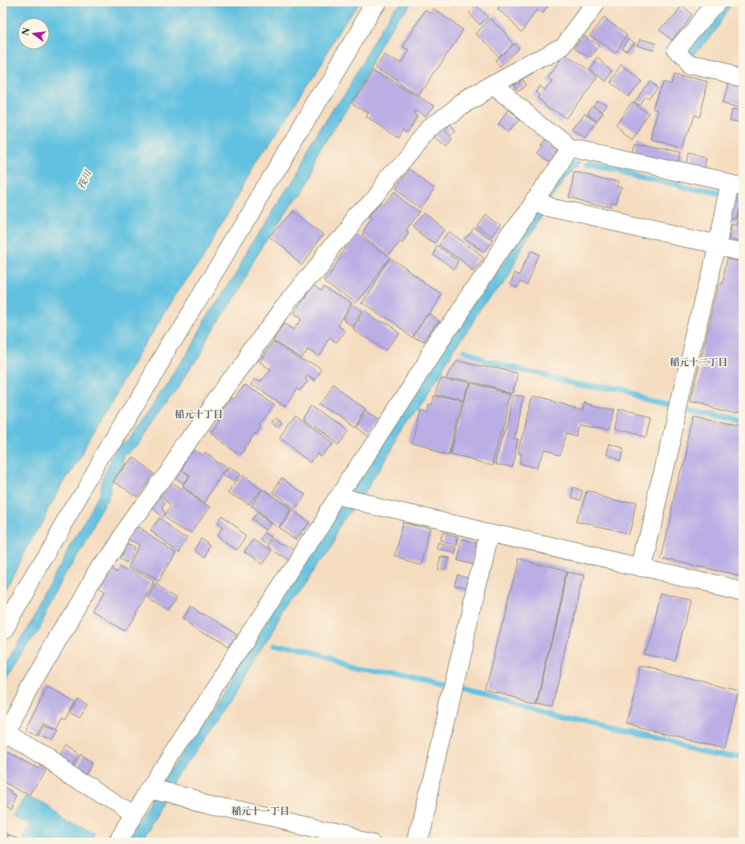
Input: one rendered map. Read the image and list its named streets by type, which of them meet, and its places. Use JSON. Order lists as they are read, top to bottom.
{
  "districts": ["稲元十二丁目", "稲元十丁目", "稲元十一丁目"],
  "water": ["筏川"],
  "north": "left"
}
